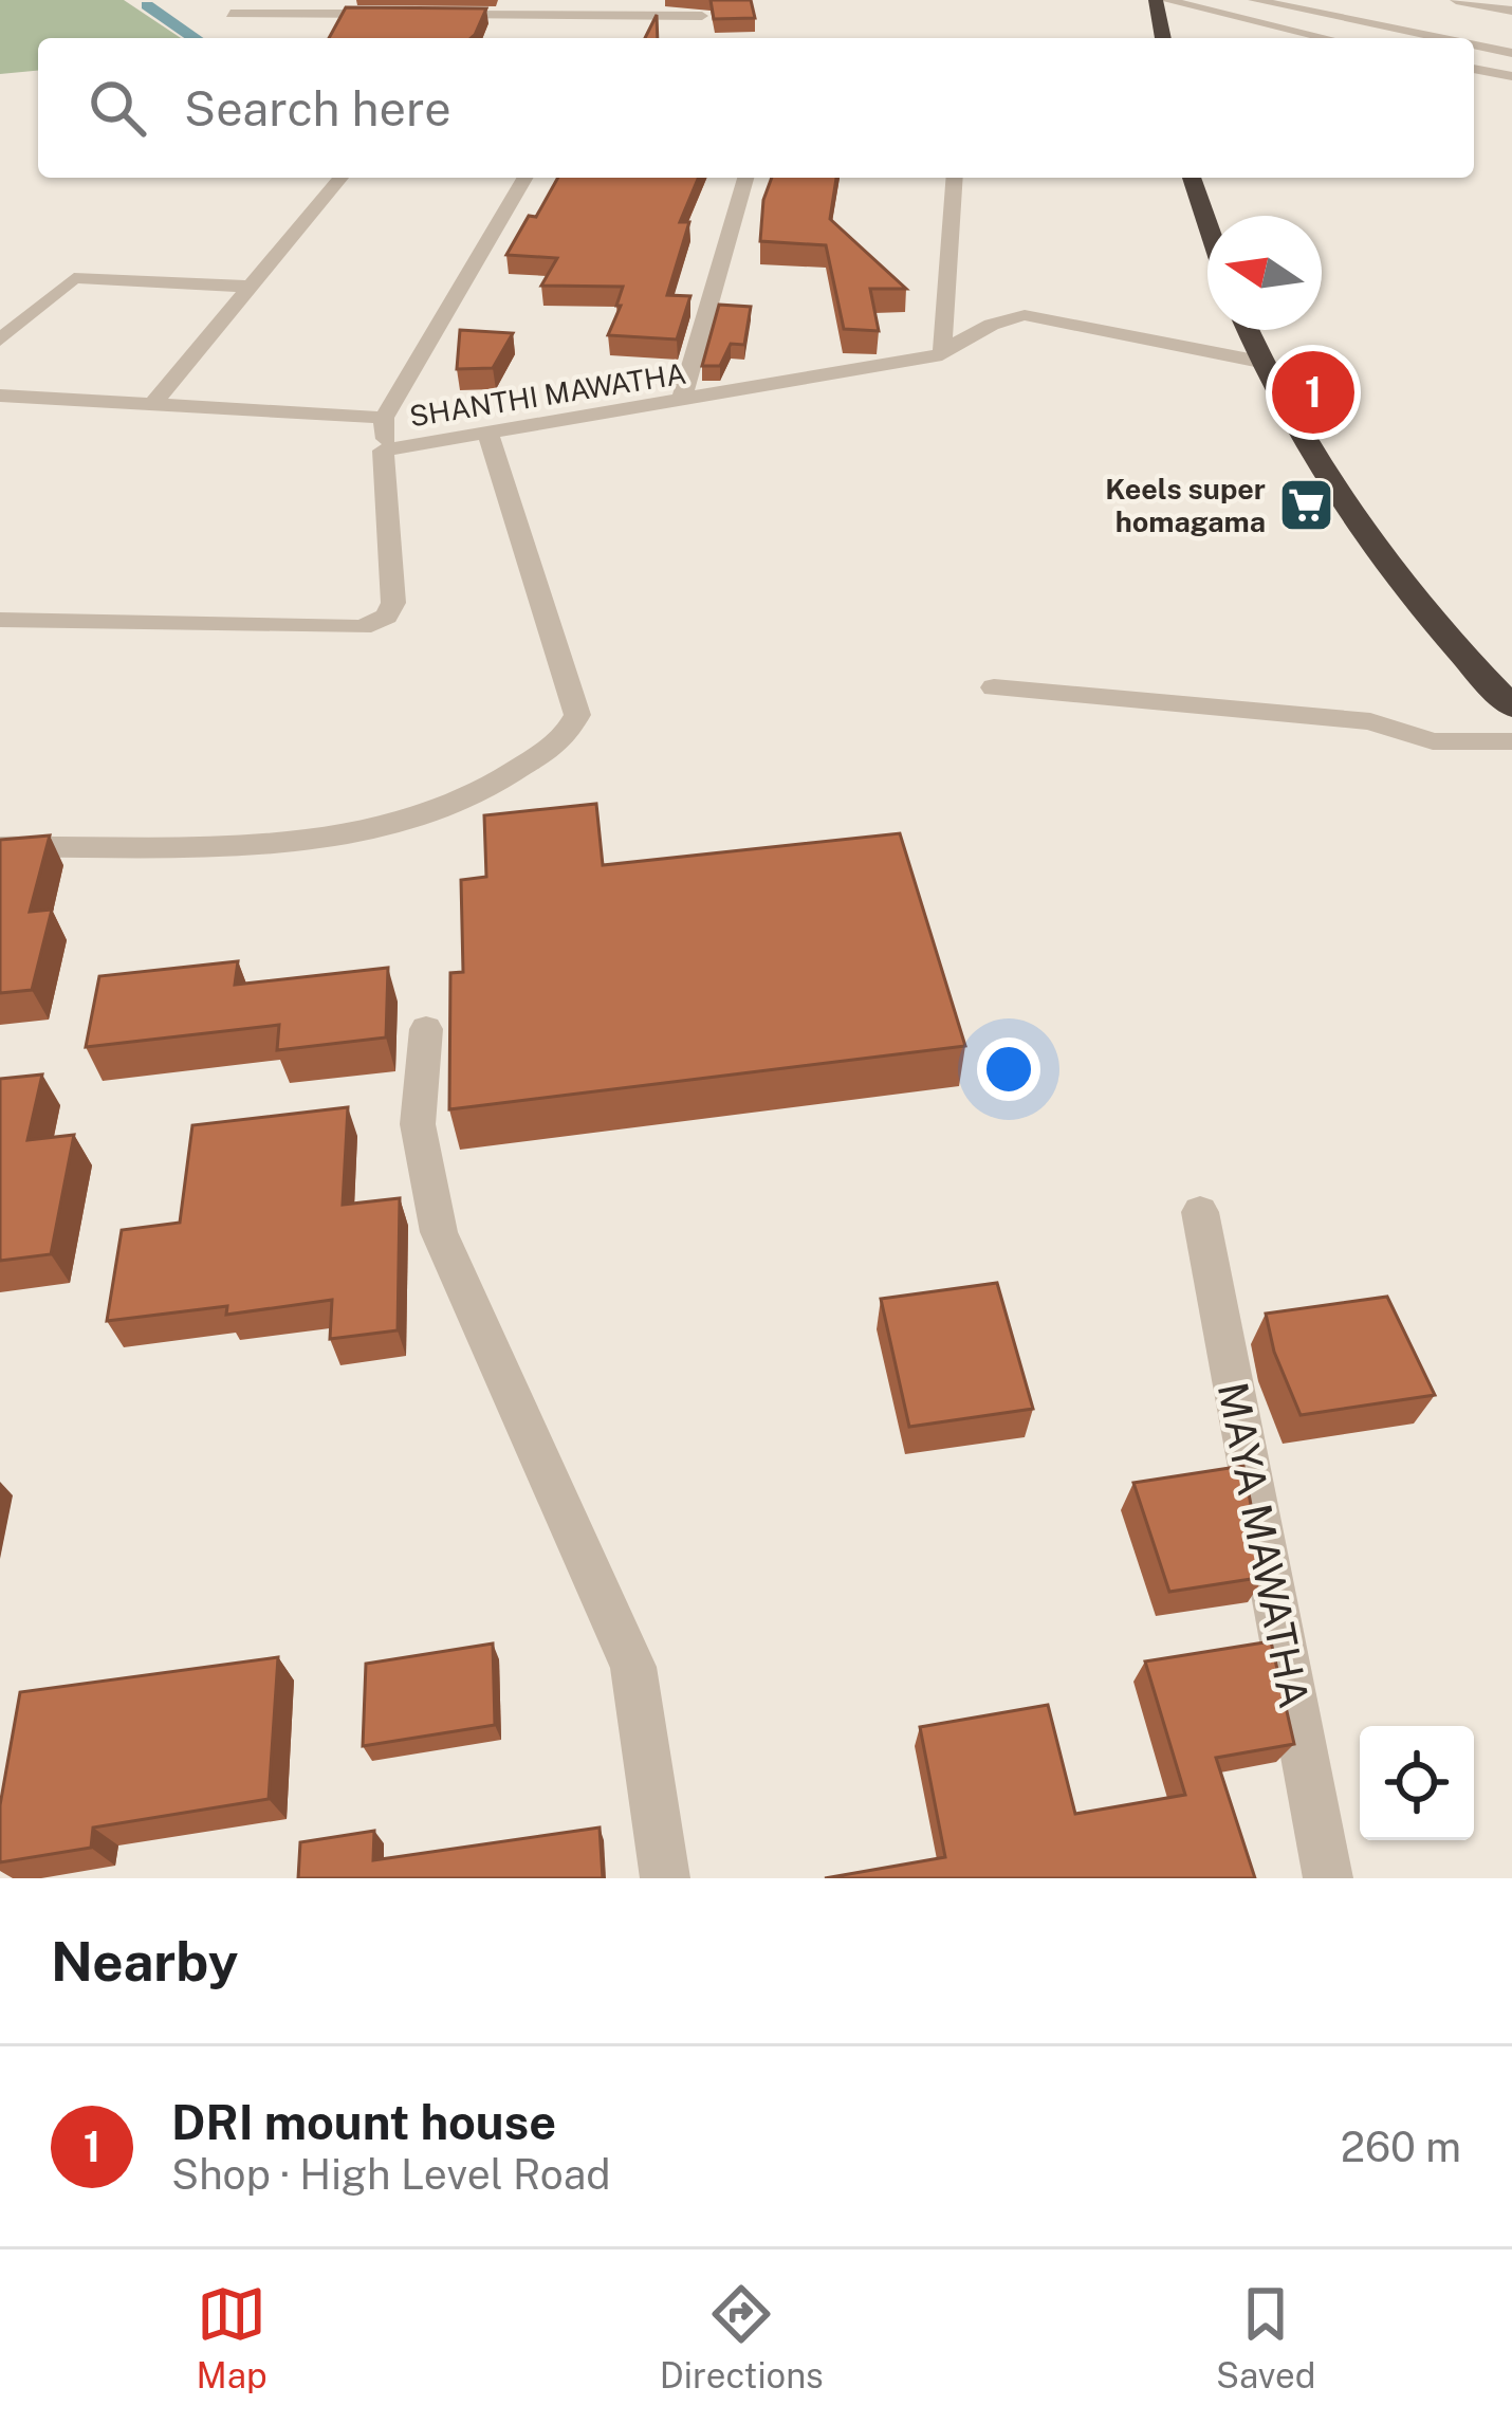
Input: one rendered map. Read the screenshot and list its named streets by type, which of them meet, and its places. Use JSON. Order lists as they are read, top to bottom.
{
  "streets": {
    "street": ["SHANTHI MAWATHA", "MAYA MAWATHA"]
  },
  "places": {
    "supermarket": ["Keels super homagama"]
  },
  "north": "left",
  "page": {
    "search": "Search here",
    "pins": "1",
    "heading": "Nearby",
    "list": [
      {
        "mark": "1",
        "name": "DRI mount house",
        "note": "Shop · High Level Road",
        "value": "260 m"
      }
    ],
    "nav": ["Map", "Directions", "Saved"]
  }
}
